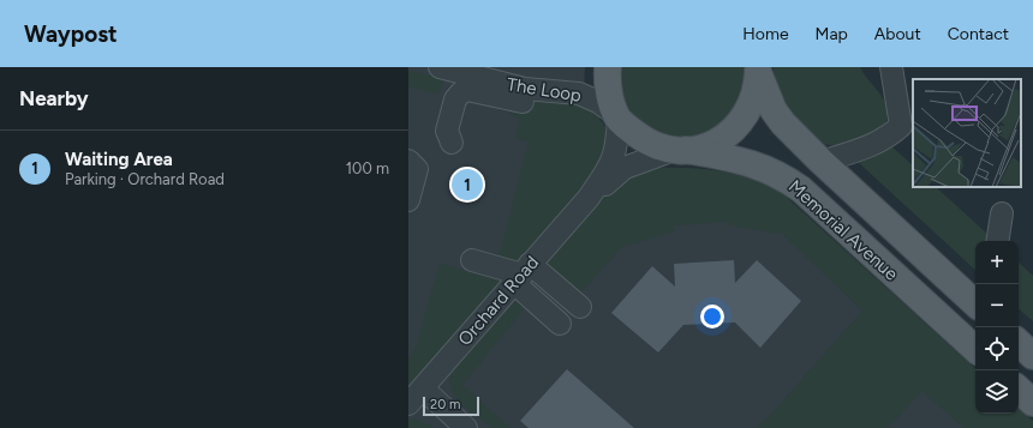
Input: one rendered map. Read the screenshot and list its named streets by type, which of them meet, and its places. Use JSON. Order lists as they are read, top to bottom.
{
  "streets": {
    "main road": ["Memorial Avenue"],
    "street": ["The Loop", "Orchard Road"]
  },
  "crossings": [
    ["The Loop", "Memorial Avenue"],
    ["The Loop", "Orchard Road"],
    ["Memorial Avenue", "Orchard Road"]
  ],
  "scale_bar": "20 m",
  "page": {
    "header": "Waypost",
    "nav": [
      "Home",
      "Map",
      "About",
      "Contact"
    ],
    "heading": "Nearby",
    "list": [
      {
        "mark": "1",
        "name": "Waiting Area",
        "note": "Parking · Orchard Road",
        "value": "100 m"
      }
    ],
    "pins": "1",
    "map_buttons": ["+", "−"],
    "scale": "20 m"
  }
}
